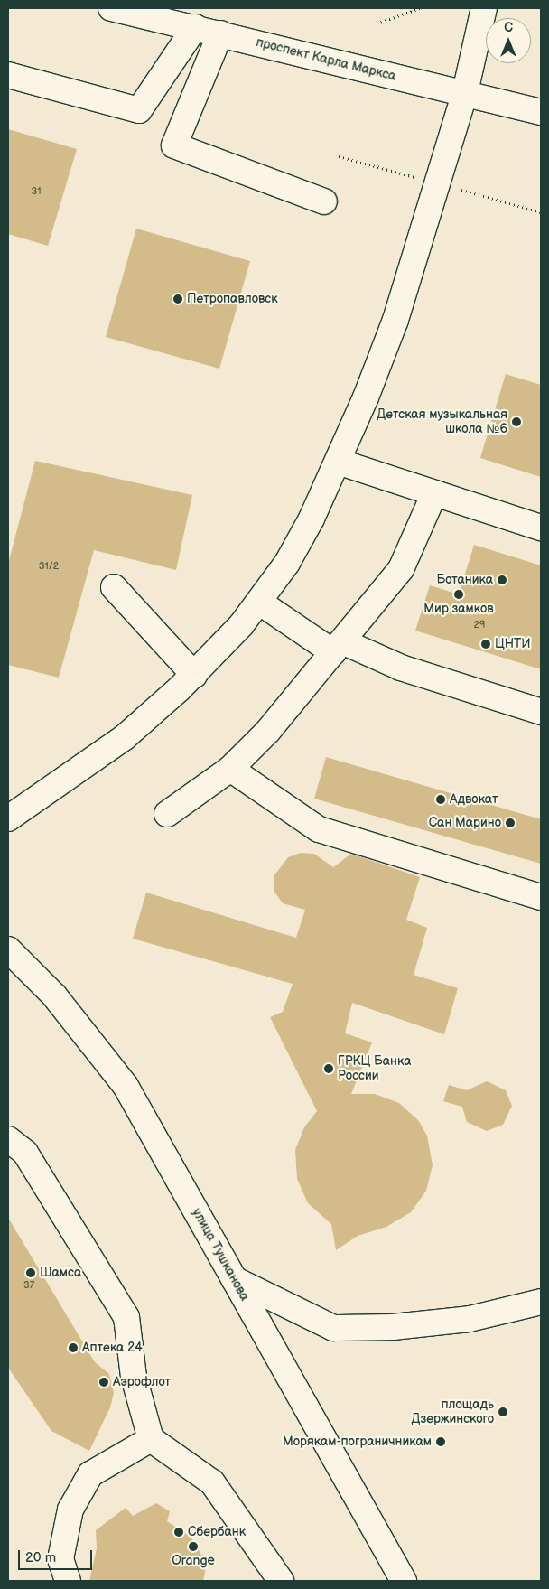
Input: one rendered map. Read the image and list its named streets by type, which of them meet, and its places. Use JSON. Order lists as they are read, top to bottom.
{
  "streets": {
    "main road": ["проспект Карла Маркса", "улица Тушканова"]
  },
  "places": [
    "Петропавловск",
    "Детская музыкальная школа №6",
    "Ботаника",
    "Мир замков",
    "ЦНТИ",
    "Адвокат",
    "Сан Марино",
    "ГРКЦ Банка России",
    "Шамса",
    "Аптека 24",
    "Аэрофлот",
    "площадь Дзержинского",
    "Морякам-пограничникам",
    "Сбербанк",
    "Orange"
  ],
  "house_numbers": [
    "31",
    "31/2",
    "29",
    "37"
  ],
  "scale_bar": "20 m",
  "north": "top"
}
